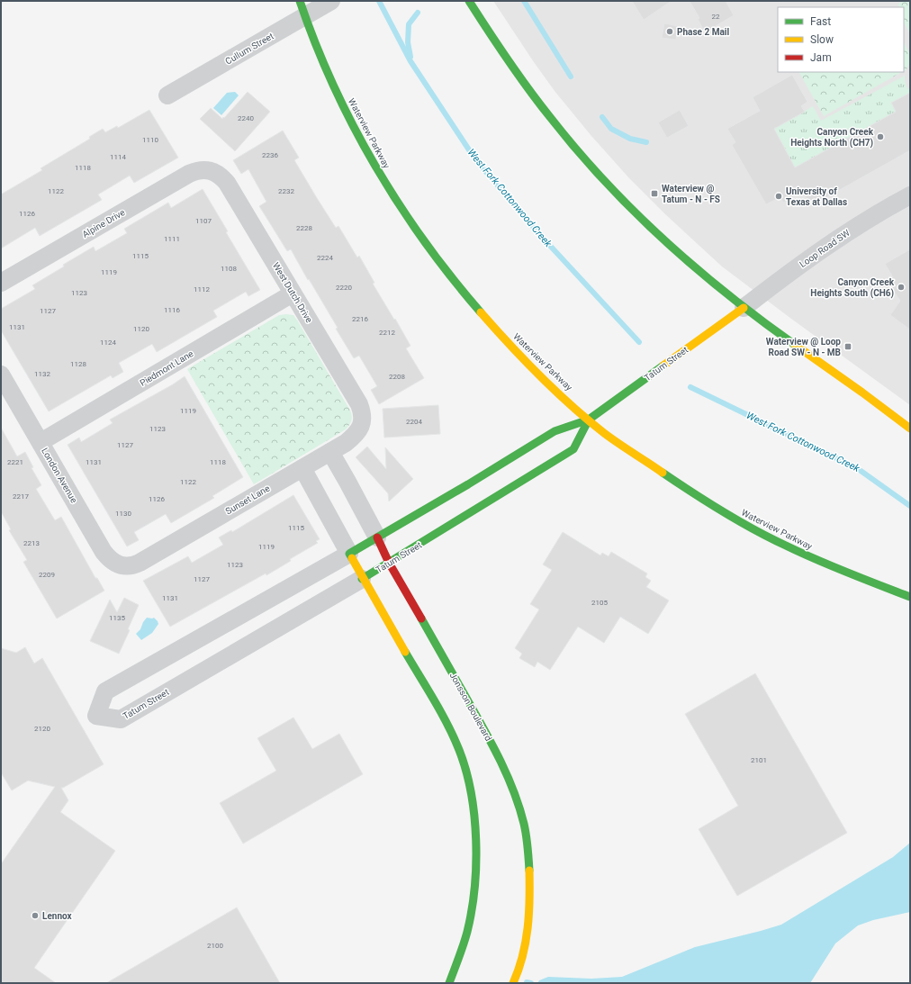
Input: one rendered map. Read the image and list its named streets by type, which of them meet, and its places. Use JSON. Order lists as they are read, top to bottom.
{
  "streets": {
    "street": [
      "Cullum Street",
      "Waterview Parkway",
      "Alpine Drive",
      "Loop Road SW",
      "West Dutch Drive",
      "Tatum Street",
      "Piedmont Lane",
      "London Avenue",
      "Sunset Lane",
      "Jonsson Boulevard"
    ]
  },
  "crossings": [
    ["Cullum Street", "Waterview Parkway"],
    ["Waterview Parkway", "Tatum Street"],
    ["Alpine Drive", "West Dutch Drive"],
    ["Loop Road SW", "Tatum Street"],
    ["West Dutch Drive", "Piedmont Lane"],
    ["West Dutch Drive", "Sunset Lane"],
    ["Tatum Street", "Jonsson Boulevard"],
    ["Piedmont Lane", "London Avenue"],
    ["London Avenue", "Sunset Lane"],
    ["Sunset Lane", "Jonsson Boulevard"]
  ],
  "water": ["West Fork Cottonwood Creek"],
  "places": {
    "other": [
      "Phase 2 Mail",
      "Canyon Creek Heights North (CH7)",
      "University of Texas at Dallas",
      "Canyon Creek Heights South (CH6)",
      "Lennox"
    ],
    "transit": ["Waterview @ Tatum - N - FS", "Waterview @ Loop Road SW - N - MB"]
  },
  "house_numbers": [
    "22",
    "2240",
    "1110",
    "2236",
    "1114",
    "1118",
    "1122",
    "2232",
    "1126",
    "1107",
    "2228",
    "1111",
    "1115",
    "2224",
    "1108",
    "1119",
    "2220",
    "1112",
    "1123",
    "1116",
    "1127",
    "2216",
    "1131",
    "1120",
    "2212",
    "1124",
    "1128",
    "1132",
    "2208",
    "1119",
    "2204",
    "1123",
    "1127",
    "2221",
    "1131",
    "1118",
    "1122",
    "2217",
    "1126",
    "1130",
    "1115",
    "2213",
    "1119",
    "1123",
    "2209",
    "1127",
    "1131",
    "2105",
    "1135",
    "2120",
    "2101",
    "2100"
  ],
  "legend": ["Fast", "Slow", "Jam"]
}
